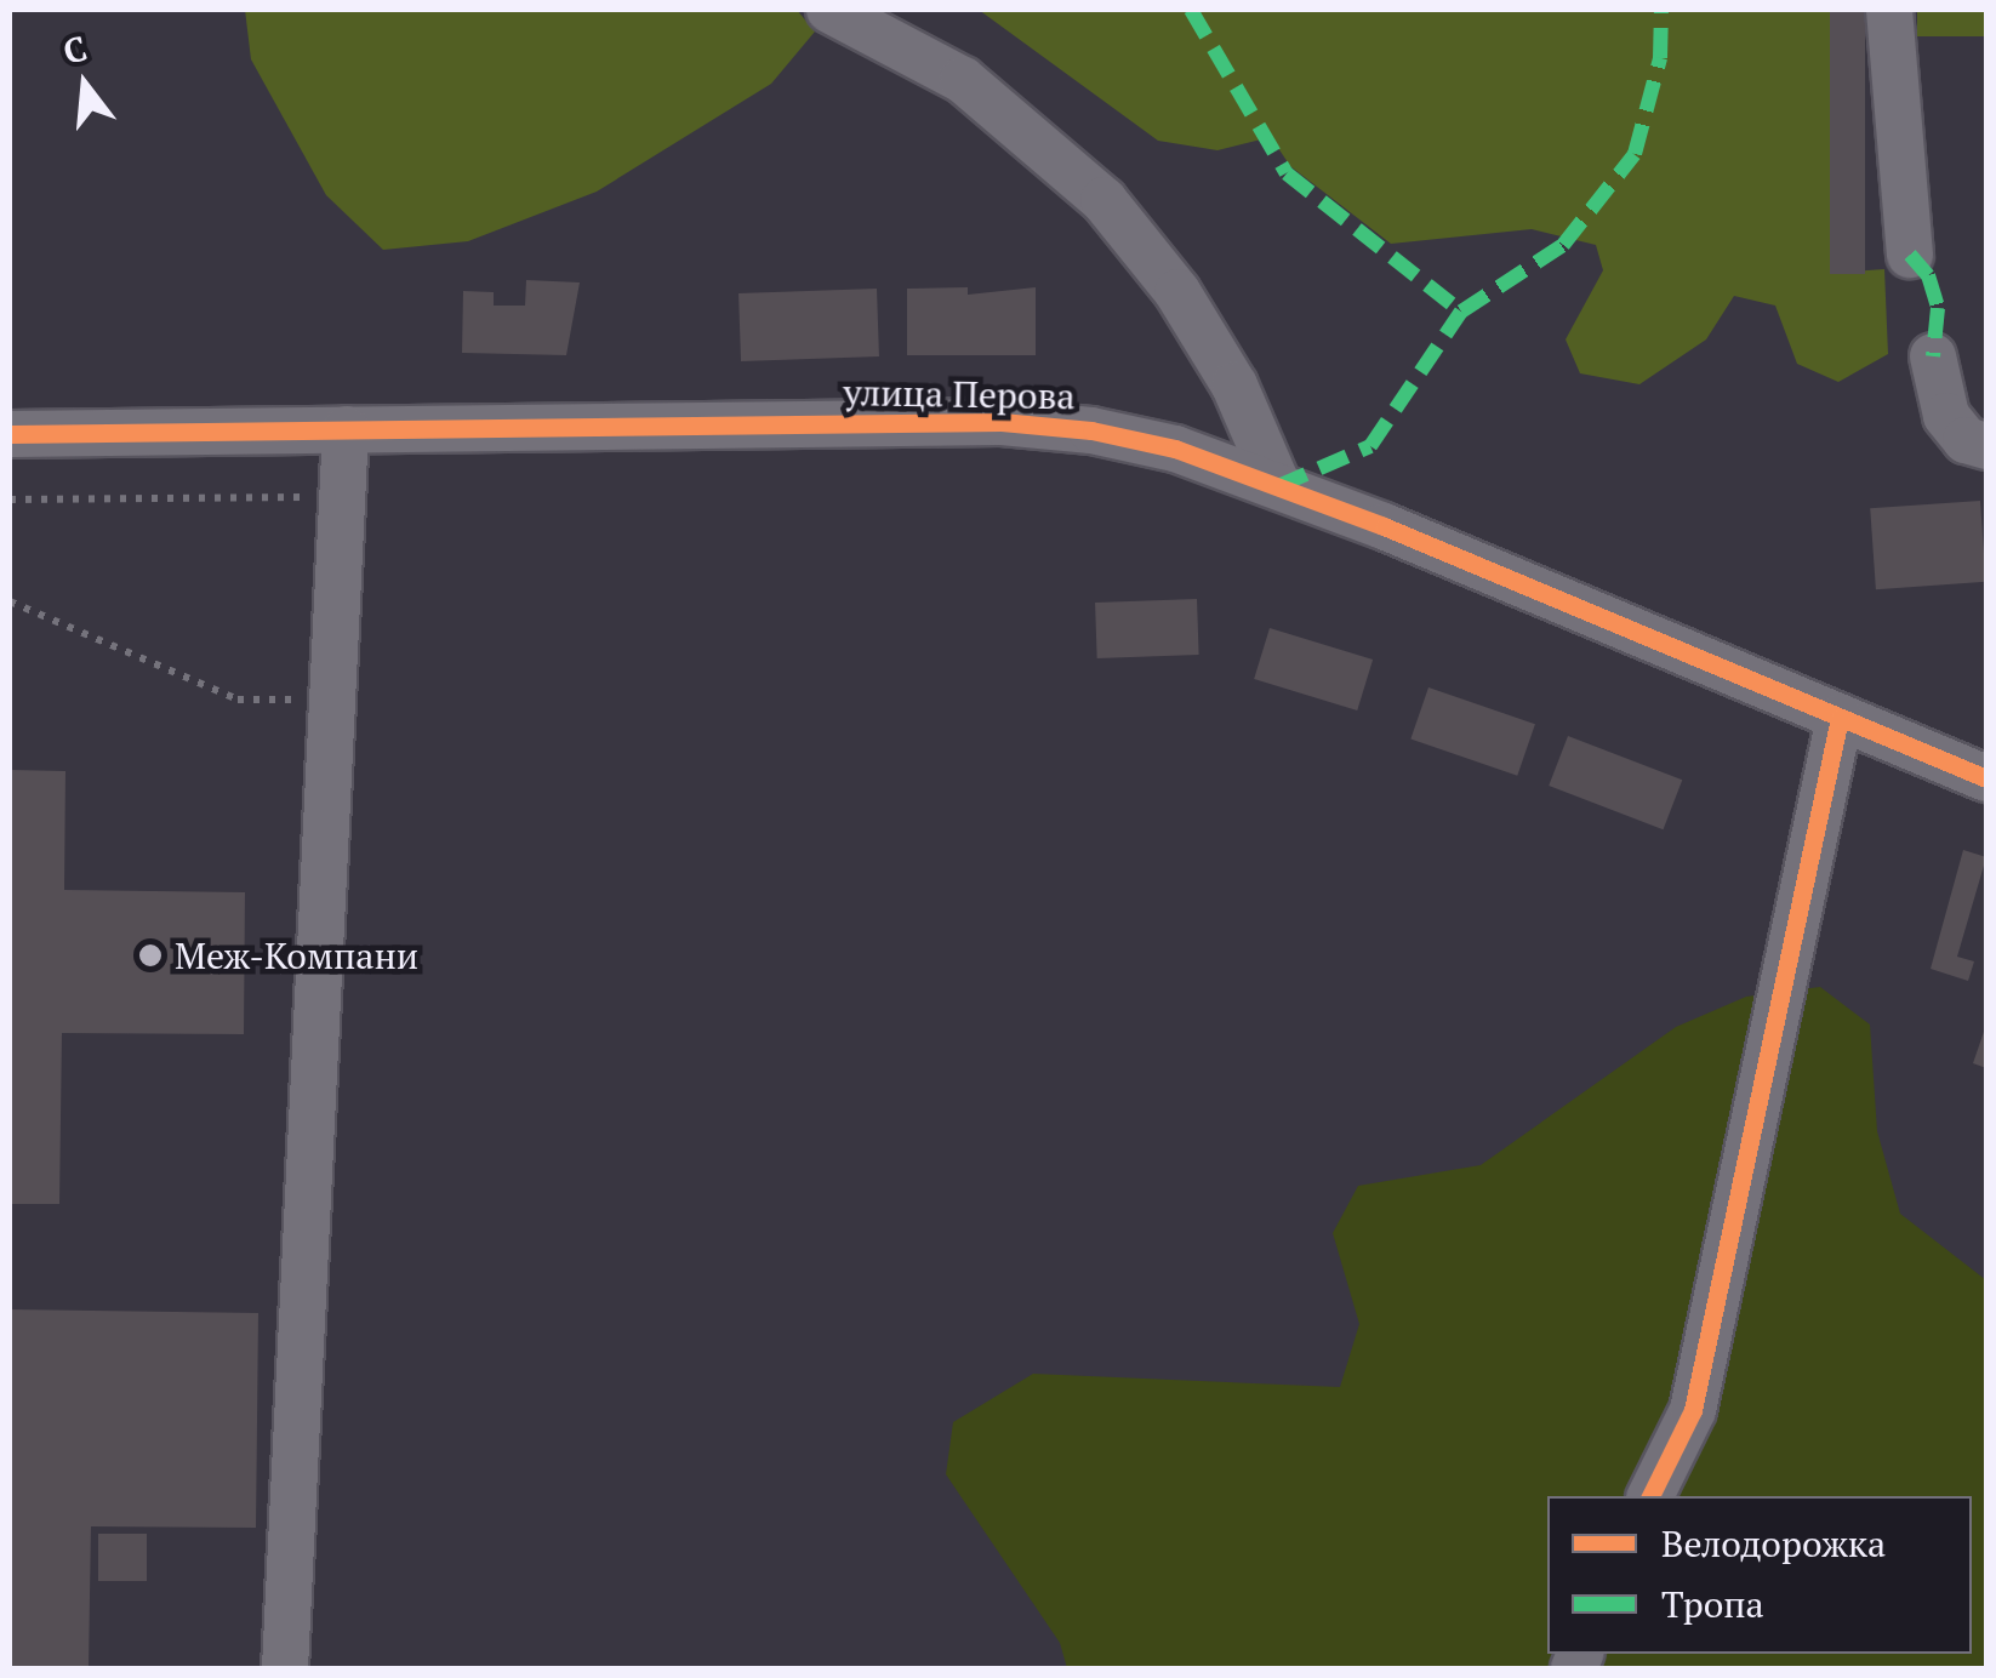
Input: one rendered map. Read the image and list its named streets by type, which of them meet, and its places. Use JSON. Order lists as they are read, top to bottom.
{
  "streets": {
    "street": ["улица Перова"]
  },
  "places": ["Меж-Компани"],
  "legend": ["Велодорожка", "Тропа"],
  "north": "top"
}
